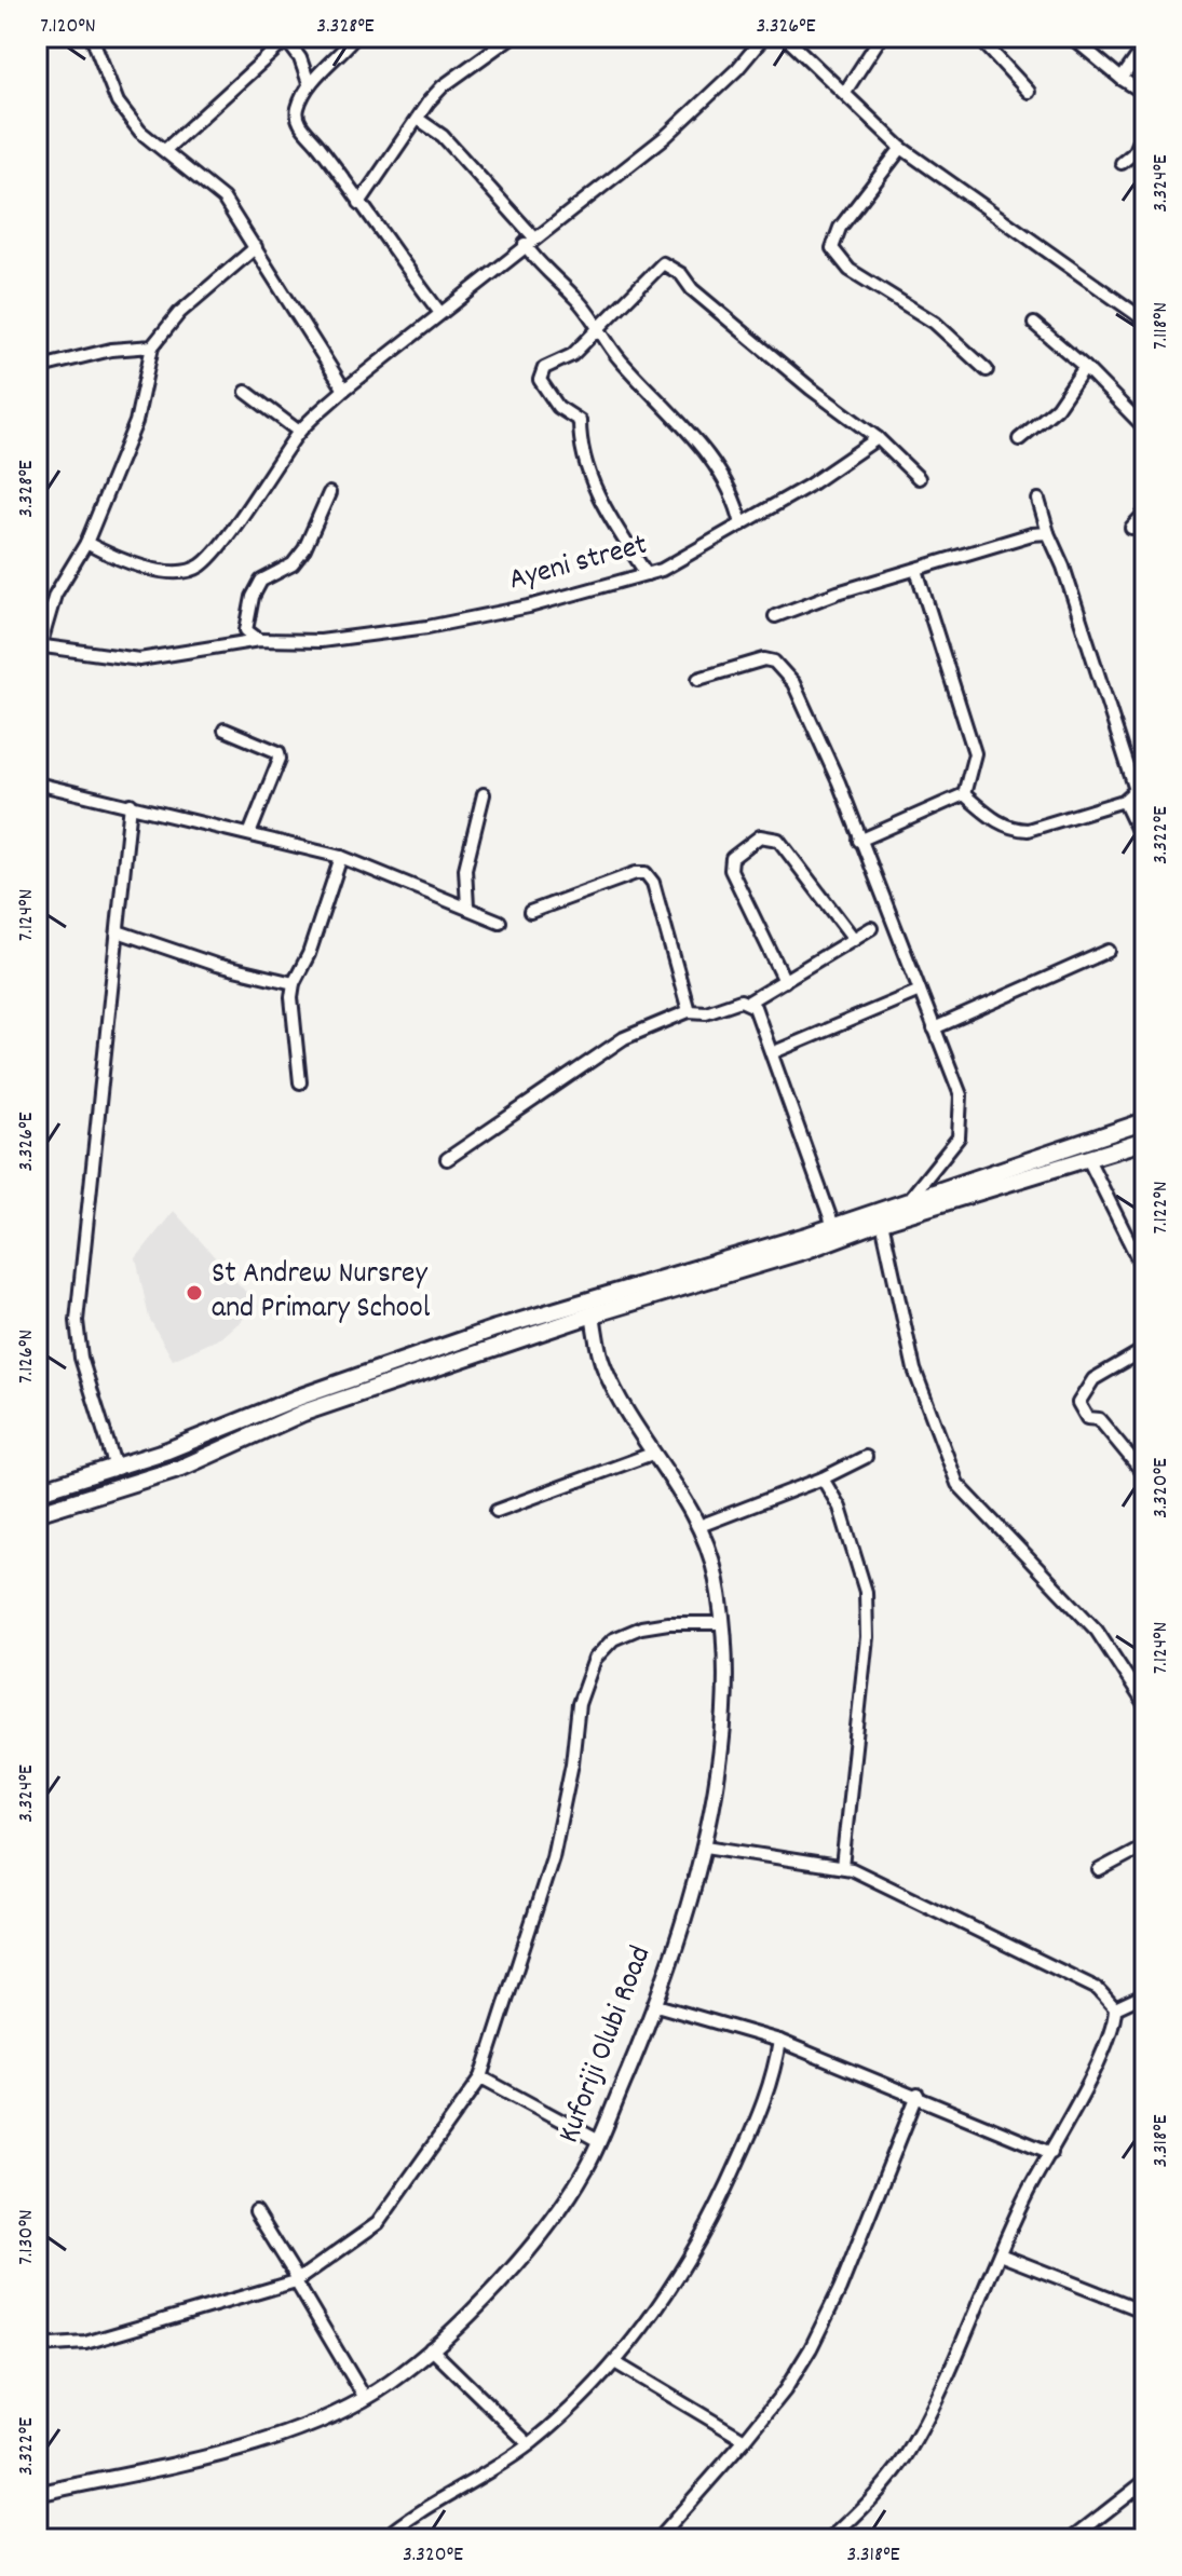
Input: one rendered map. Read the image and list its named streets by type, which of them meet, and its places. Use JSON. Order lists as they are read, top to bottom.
{
  "streets": {
    "street": ["Ayeni street", "Kuforiji Olubi Road"]
  },
  "places": ["St Andrew Nursrey and Primary School"],
  "coordinates": [
    "7.120°N",
    "3.328°E",
    "3.326°E",
    "3.324°E",
    "7.118°N",
    "3.322°E",
    "7.124°N",
    "7.122°N",
    "7.126°N",
    "3.320°E",
    "3.318°E",
    "7.130°N"
  ]
}
